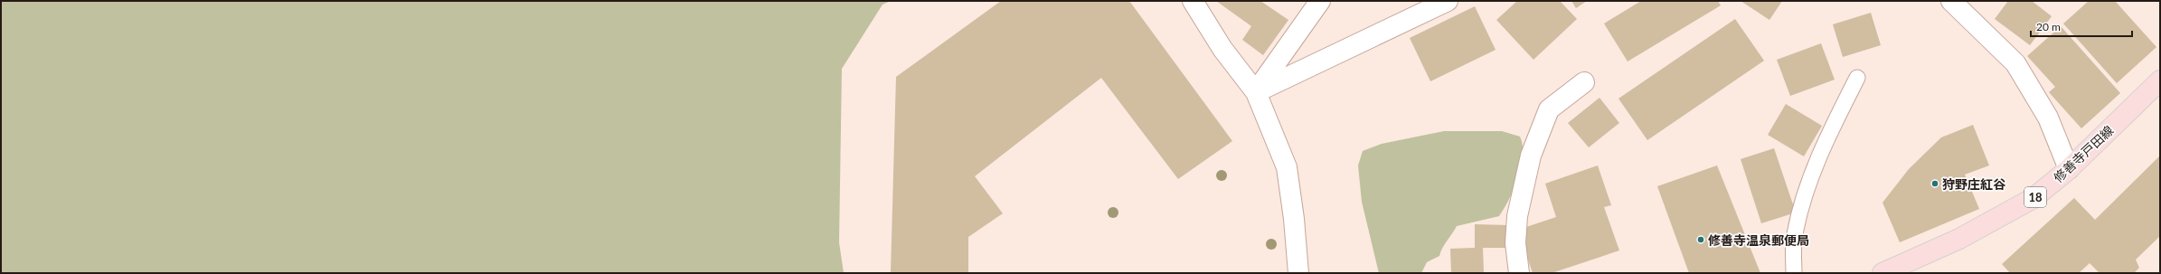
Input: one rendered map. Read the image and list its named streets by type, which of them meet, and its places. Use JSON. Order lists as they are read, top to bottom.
{
  "streets": {
    "main road": ["修善寺戸田線", "18"]
  },
  "places": ["狩野庄紅谷", "修善寺温泉郵便局"],
  "scale_bar": "20 m"
}
